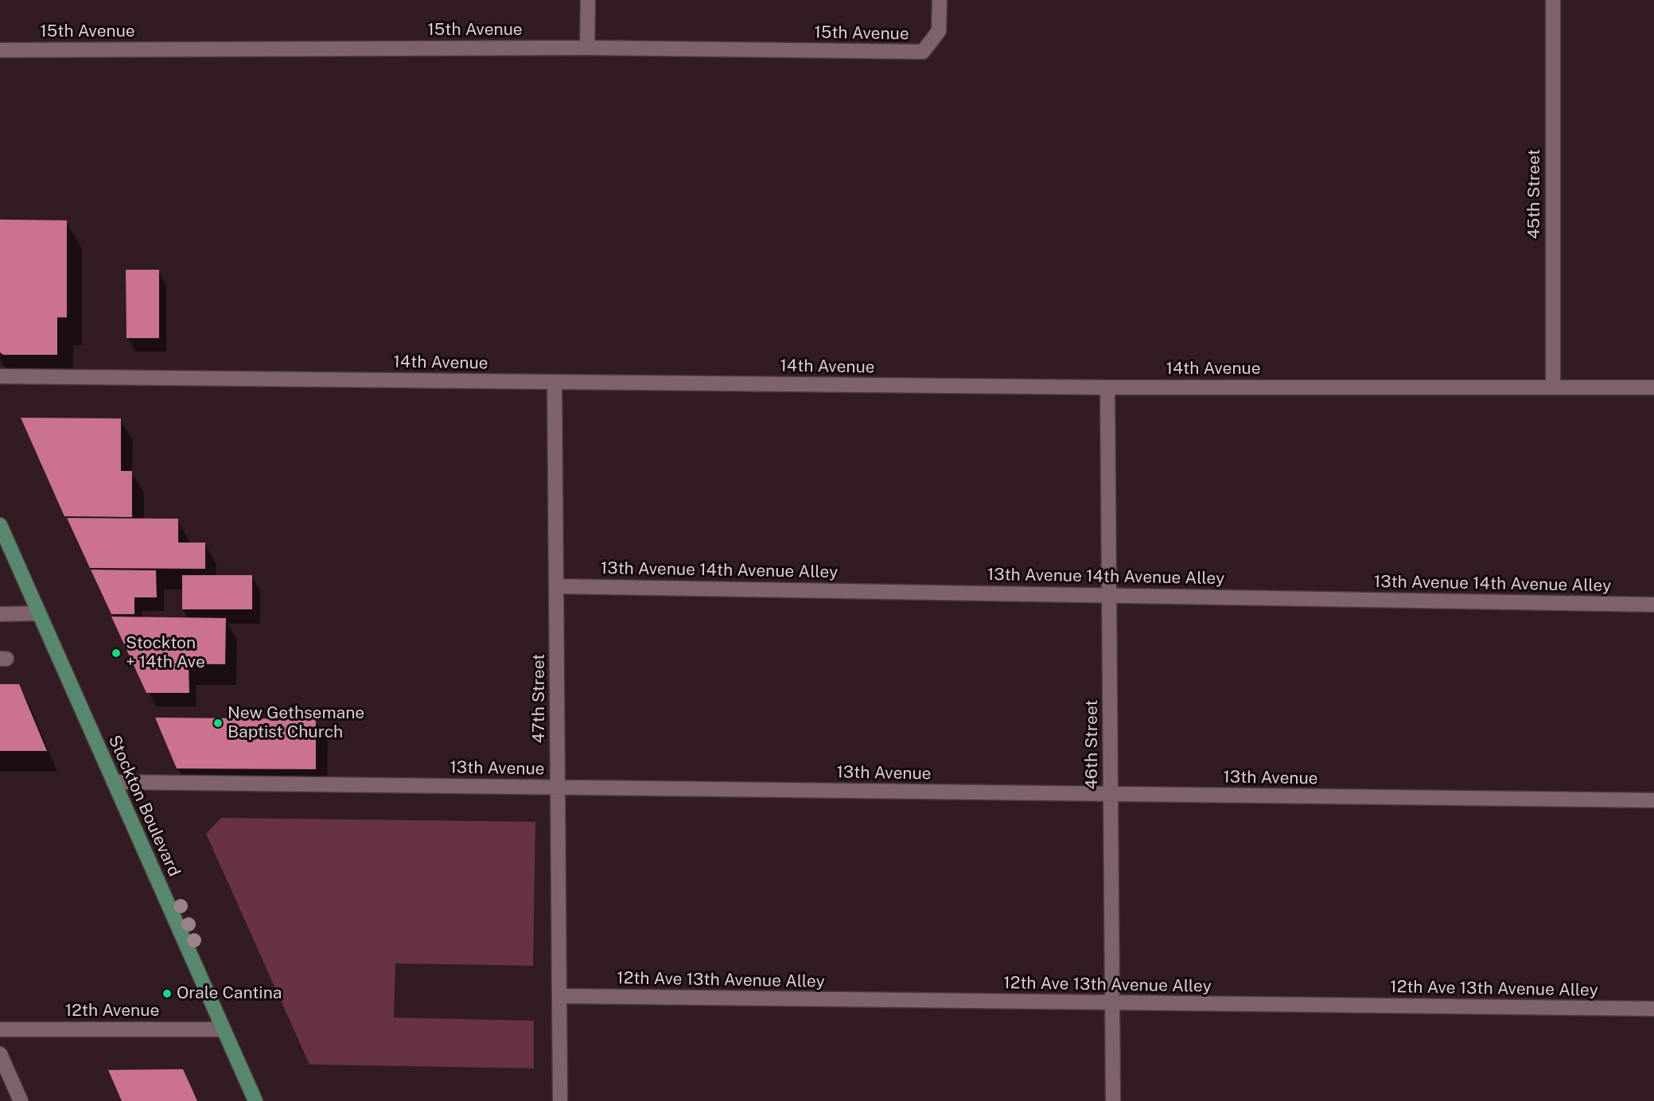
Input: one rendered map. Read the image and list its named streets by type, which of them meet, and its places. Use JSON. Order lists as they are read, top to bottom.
{
  "streets": {
    "main road": ["Stockton Boulevard"],
    "street": [
      "15th Avenue",
      "45th Street",
      "14th Avenue",
      "13th Avenue 14th Avenue Alley",
      "47th Street",
      "46th Street",
      "13th Avenue",
      "12th Ave 13th Avenue Alley",
      "12th Avenue"
    ]
  },
  "crossings": [
    ["45th Street", "14th Avenue"],
    ["14th Avenue", "47th Street"],
    ["14th Avenue", "46th Street"],
    ["13th Avenue 14th Avenue Alley", "47th Street"],
    ["13th Avenue 14th Avenue Alley", "46th Street"],
    ["47th Street", "13th Avenue"],
    ["47th Street", "12th Ave 13th Avenue Alley"],
    ["46th Street", "13th Avenue"],
    ["46th Street", "12th Ave 13th Avenue Alley"],
    ["13th Avenue", "Stockton Boulevard"],
    ["Stockton Boulevard", "12th Avenue"]
  ],
  "places": ["Stockton + 14th Ave", "New Gethsemane Baptist Church", "Orale Cantina"]
}
